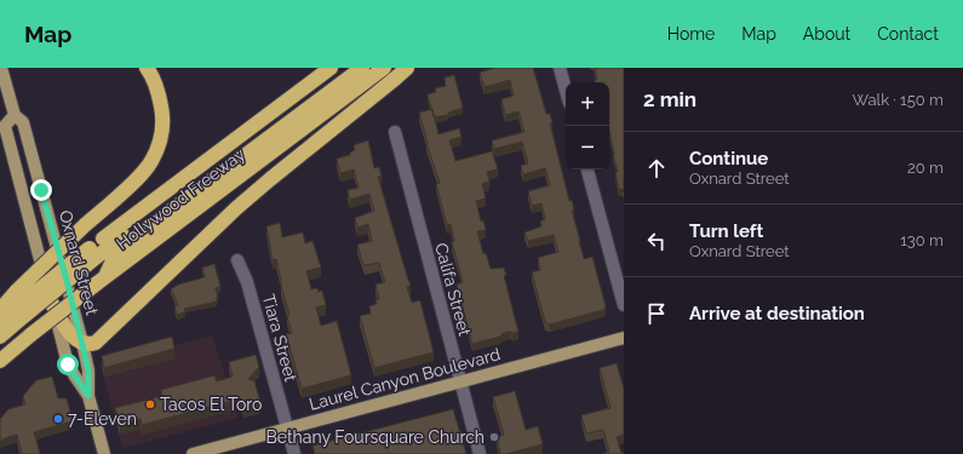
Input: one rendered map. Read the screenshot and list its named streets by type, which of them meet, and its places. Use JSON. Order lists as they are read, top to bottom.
{
  "streets": {
    "highway": ["Hollywood Freeway"],
    "main road": ["Oxnard Street", "Laurel Canyon Boulevard"],
    "street": ["Califa Street", "Tiara Street"]
  },
  "crossings": [
    ["Califa Street", "Laurel Canyon Boulevard"],
    ["Tiara Street", "Laurel Canyon Boulevard"]
  ],
  "places": ["Tacos El Toro", "7-Eleven", "Bethany Foursquare Church"],
  "page": {
    "header": "Map",
    "nav": [
      "Home",
      "Map",
      "About",
      "Contact"
    ],
    "heading": ["2 min", "Walk · 150 m"],
    "map_buttons": ["+", "−"],
    "list": [
      ["Continue", "Oxnard Street", "20 m"],
      ["Turn left", "Oxnard Street", "130 m"],
      "Arrive at destination"
    ]
  }
}
